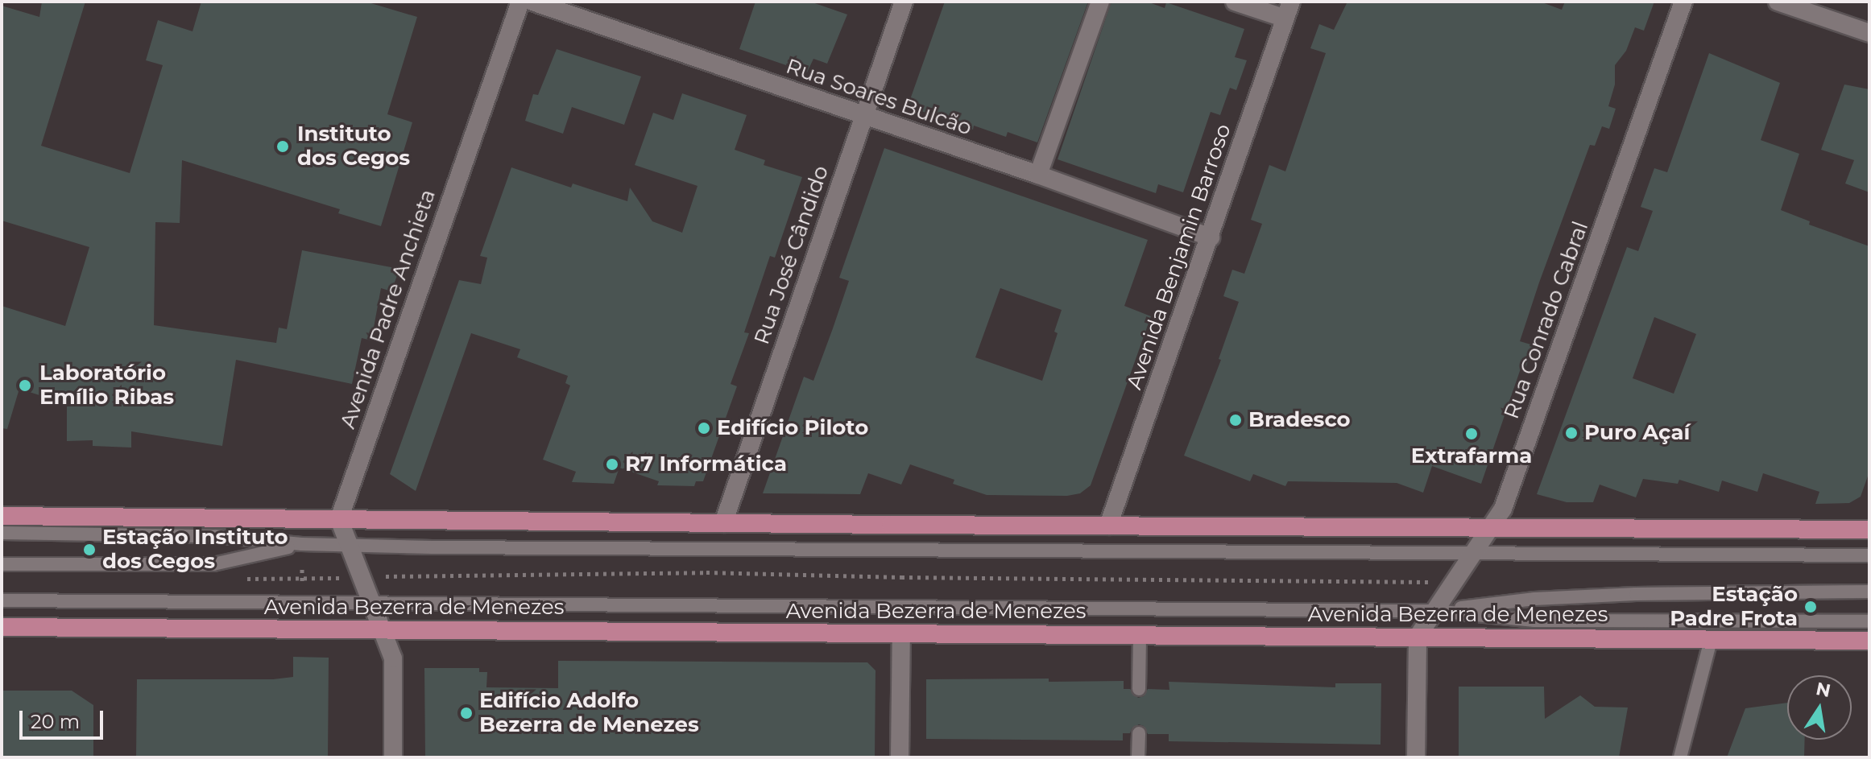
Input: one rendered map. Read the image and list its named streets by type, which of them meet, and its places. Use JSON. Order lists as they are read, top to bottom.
{
  "streets": {
    "main road": ["Avenida Bezerra de Menezes"],
    "street": [
      "Rua Soares Bulcão",
      "Rua José Cândido",
      "Avenida Benjamin Barroso",
      "Avenida Padre Anchieta",
      "Rua Conrado Cabral"
    ]
  },
  "crossings": [
    ["Rua Soares Bulcão", "Rua José Cândido"],
    ["Rua Soares Bulcão", "Avenida Benjamin Barroso"],
    ["Rua Conrado Cabral", "Avenida Bezerra de Menezes"]
  ],
  "places": [
    "Instituto dos Cegos",
    "Laboratório Emílio Ribas",
    "Bradesco",
    "Edifício Piloto",
    "Puro Açaí",
    "Extrafarma",
    "R7 Informática",
    "Estação Instituto dos Cegos",
    "Estação Padre Frota",
    "Edifício Adolfo Bezerra de Menezes"
  ],
  "scale_bar": "20 m",
  "north": "top"
}
